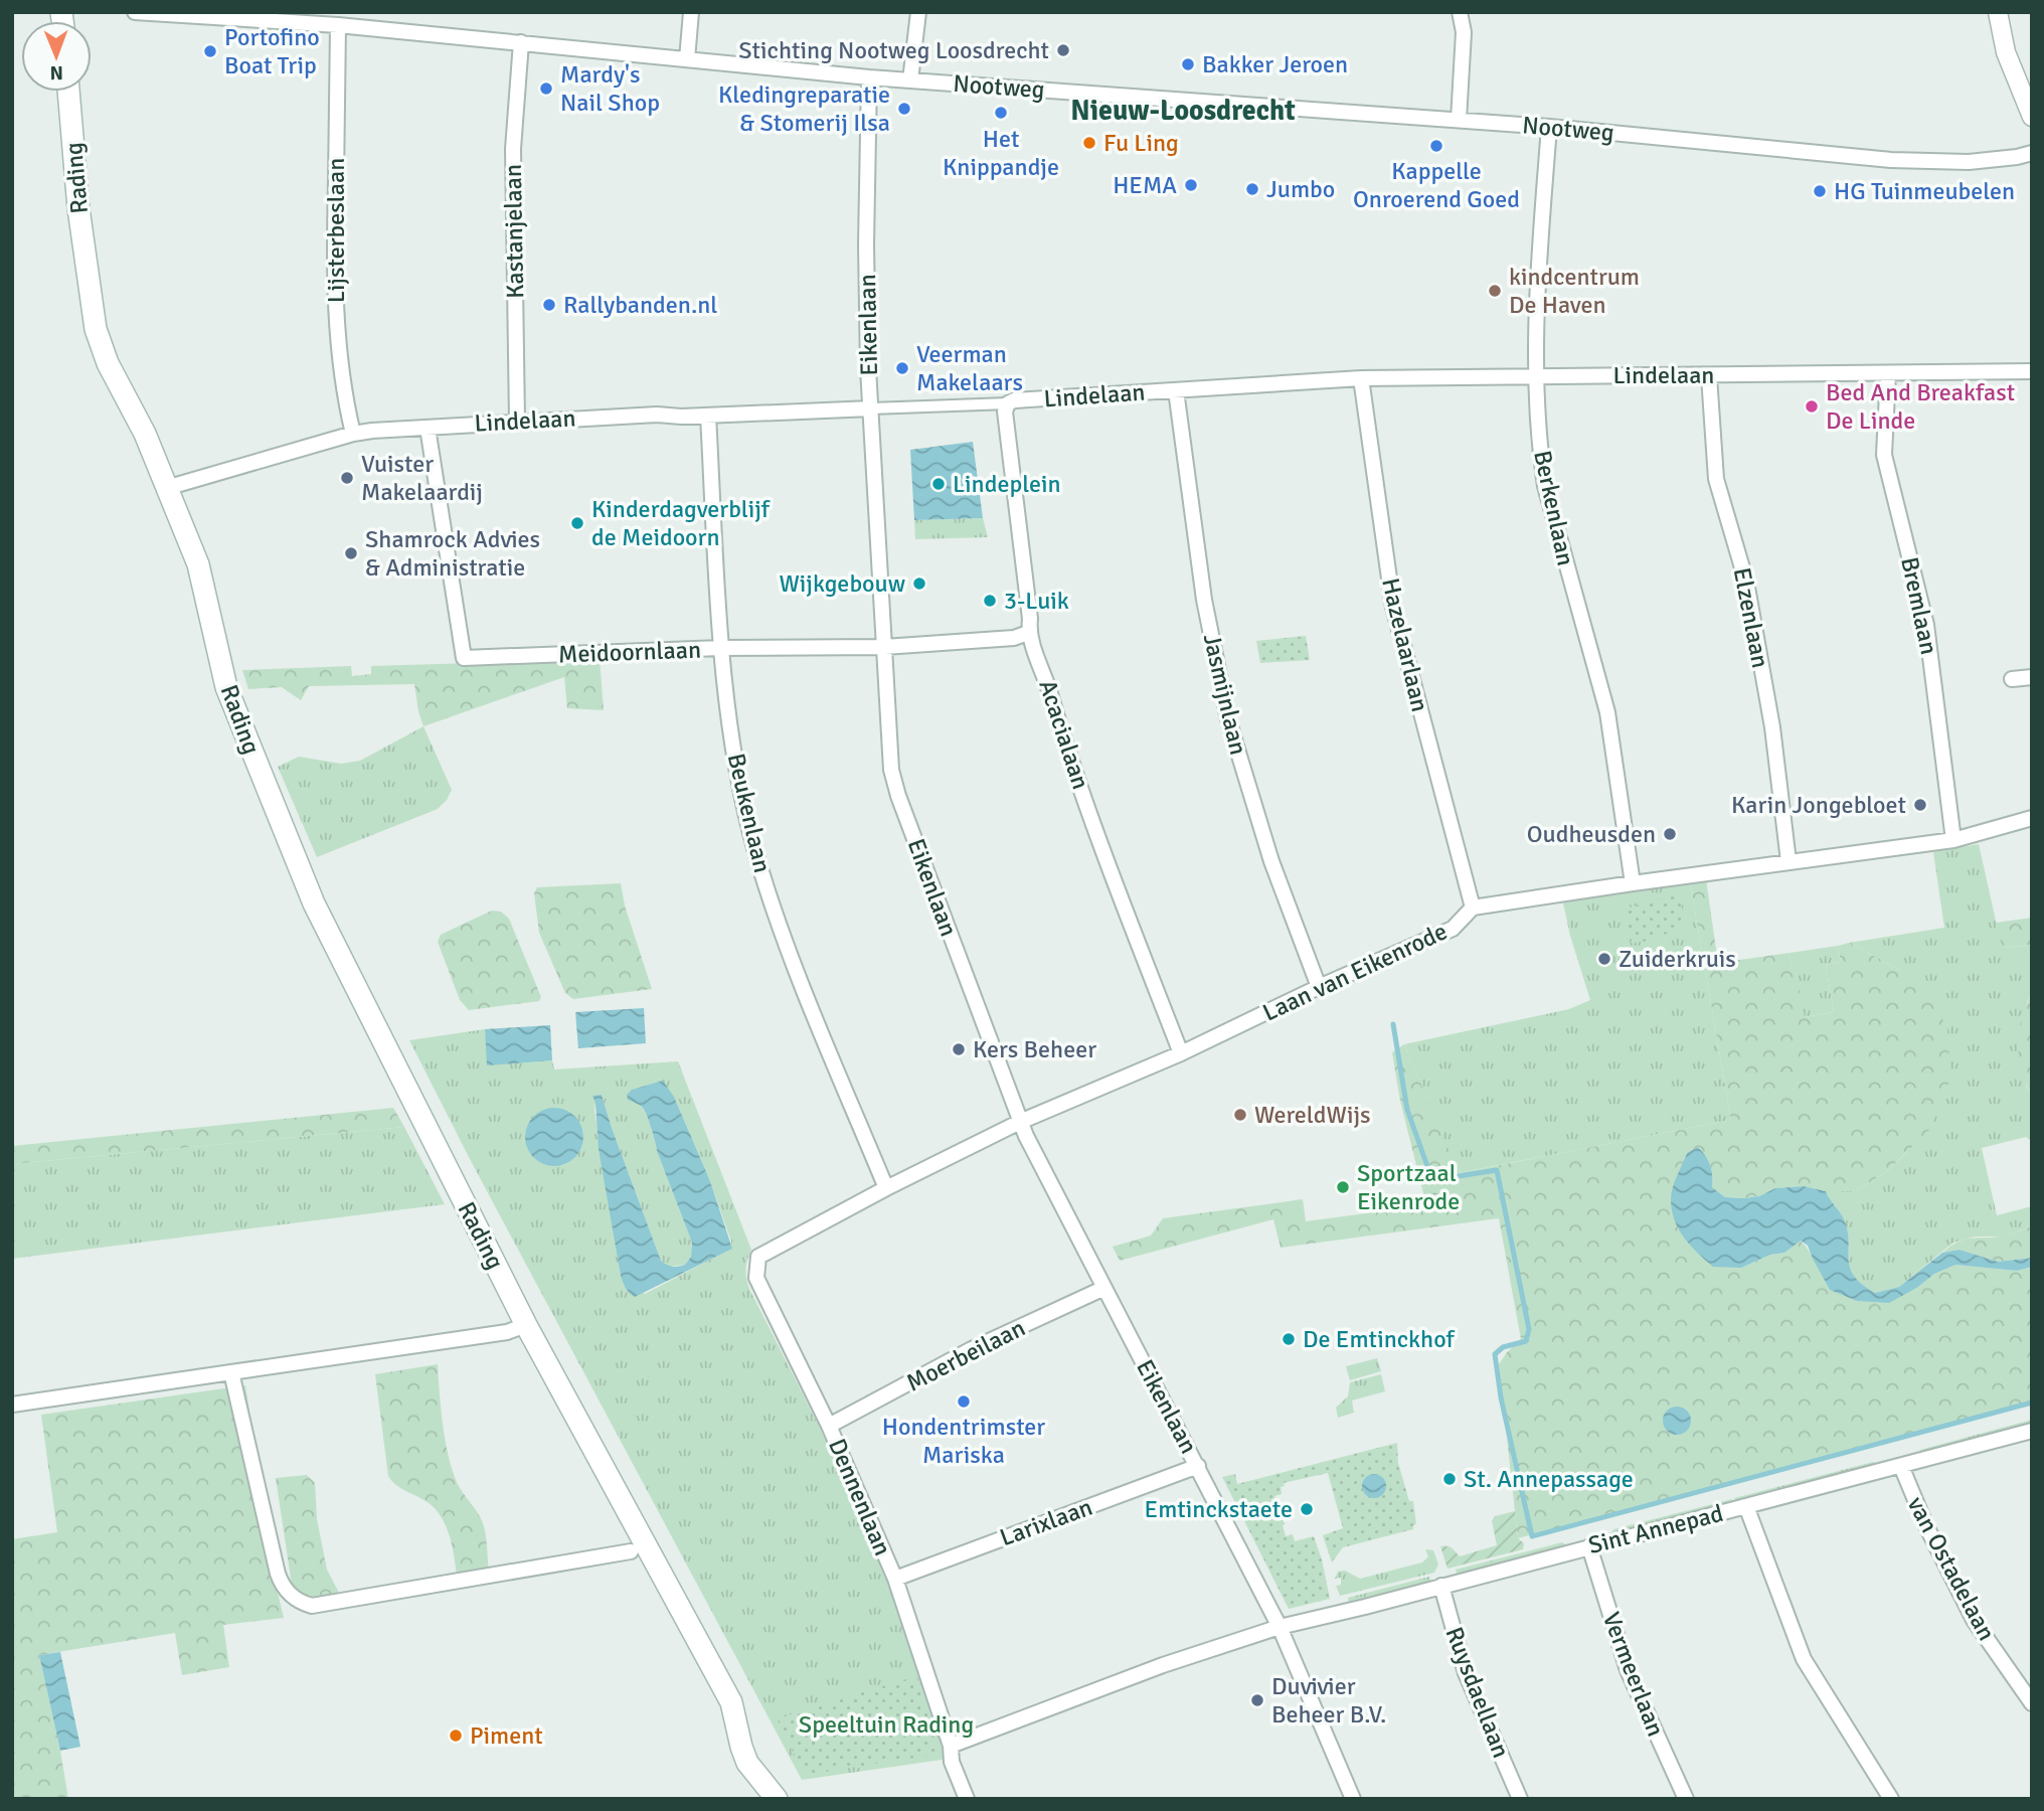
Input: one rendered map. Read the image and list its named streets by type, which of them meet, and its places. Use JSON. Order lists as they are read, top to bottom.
{
  "streets": {
    "main road": ["Rading"],
    "street": [
      "Nootweg",
      "Lijsterbeslaan",
      "Kastanjelaan",
      "Eikenlaan",
      "Lindelaan",
      "Berkenlaan",
      "Bremlaan",
      "Elzenlaan",
      "Hazelaarlaan",
      "Meidoornlaan",
      "Jasmijnlaan",
      "Acacialaan",
      "Beukenlaan",
      "Laan van Eikenrode",
      "Moerbeilaan",
      "Dennenlaan",
      "Larixlaan",
      "Sint Annepad",
      "van Ostadelaan",
      "Vermeerlaan",
      "Ruysdaellaan"
    ]
  },
  "crossings": [
    ["Nootweg", "Lijsterbeslaan"],
    ["Nootweg", "Kastanjelaan"],
    ["Nootweg", "Eikenlaan"],
    ["Nootweg", "Berkenlaan"],
    ["Rading", "Lindelaan"],
    ["Lijsterbeslaan", "Lindelaan"],
    ["Kastanjelaan", "Lindelaan"],
    ["Eikenlaan", "Lindelaan"],
    ["Eikenlaan", "Meidoornlaan"],
    ["Eikenlaan", "Laan van Eikenrode"],
    ["Eikenlaan", "Moerbeilaan"],
    ["Eikenlaan", "Larixlaan"],
    ["Eikenlaan", "Sint Annepad"],
    ["Lindelaan", "Berkenlaan"],
    ["Lindelaan", "Bremlaan"],
    ["Lindelaan", "Elzenlaan"],
    ["Lindelaan", "Hazelaarlaan"],
    ["Lindelaan", "Meidoornlaan"],
    ["Lindelaan", "Jasmijnlaan"],
    ["Lindelaan", "Acacialaan"],
    ["Lindelaan", "Beukenlaan"],
    ["Berkenlaan", "Laan van Eikenrode"],
    ["Bremlaan", "Laan van Eikenrode"],
    ["Elzenlaan", "Laan van Eikenrode"],
    ["Hazelaarlaan", "Laan van Eikenrode"],
    ["Meidoornlaan", "Acacialaan"],
    ["Meidoornlaan", "Beukenlaan"],
    ["Jasmijnlaan", "Laan van Eikenrode"],
    ["Acacialaan", "Laan van Eikenrode"],
    ["Beukenlaan", "Laan van Eikenrode"],
    ["Laan van Eikenrode", "Dennenlaan"],
    ["Moerbeilaan", "Dennenlaan"],
    ["Dennenlaan", "Larixlaan"],
    ["Sint Annepad", "van Ostadelaan"],
    ["Sint Annepad", "Vermeerlaan"],
    ["Sint Annepad", "Ruysdaellaan"]
  ],
  "districts": ["Nieuw-Loosdrecht"],
  "parks": ["Speeltuin Rading"],
  "places": [
    "Stichting Nootweg Loosdrecht",
    "Portofino Boat Trip",
    "Bakker Jeroen",
    "Mardy's Nail Shop",
    "Kledingreparatie & Stomerij Ilsa",
    "Het Knippandje",
    "Fu Ling",
    "Kappelle Onroerend Goed",
    "HEMA",
    "Jumbo",
    "HG Tuinmeubelen",
    "kindcentrum De Haven",
    "Rallybanden.nl",
    "Veerman Makelaars",
    "Bed And Breakfast De Linde",
    "Vuister Makelaardij",
    "Lindeplein",
    "Kinderdagverblijf de Meidoorn",
    "Shamrock Advies & Administratie",
    "Wijkgebouw",
    "3-Luik",
    "Karin Jongebloet",
    "Oudheusden",
    "Zuiderkruis",
    "Kers Beheer",
    "WereldWijs",
    "Sportzaal Eikenrode",
    "De Emtinckhof",
    "Hondentrimster Mariska",
    "St. Annepassage",
    "Emtinckstaete",
    "Duvivier Beheer B.V.",
    "Piment"
  ],
  "north": "bottom"
}
